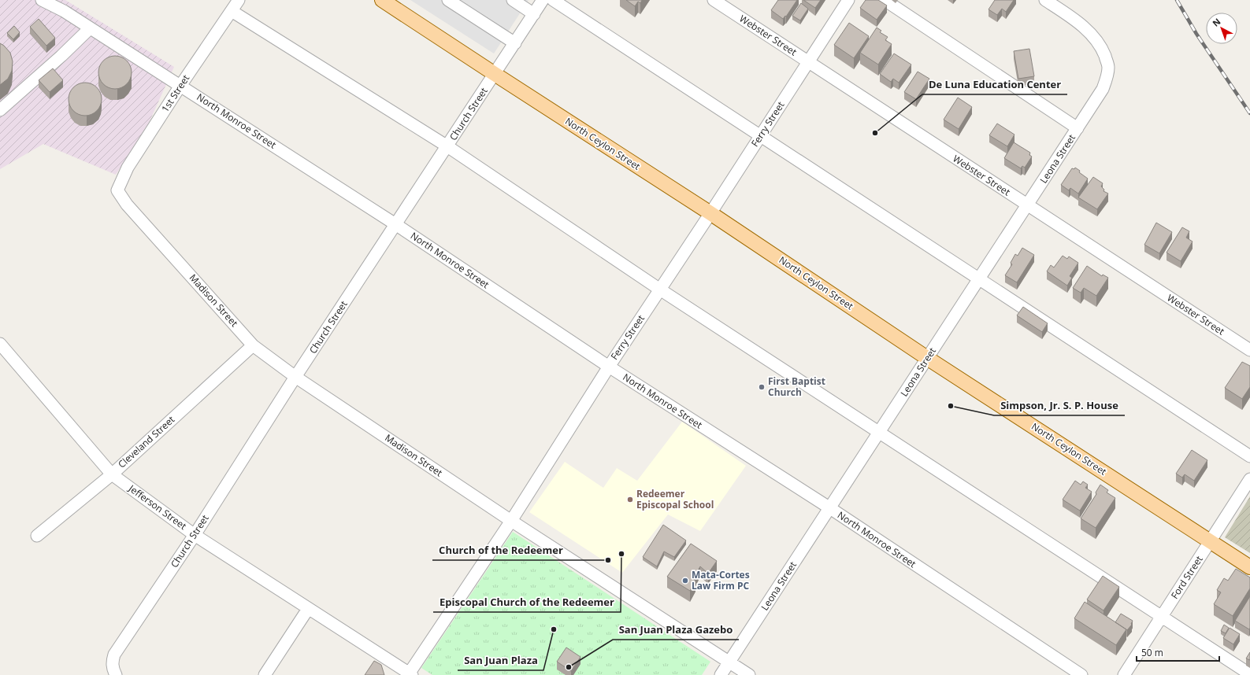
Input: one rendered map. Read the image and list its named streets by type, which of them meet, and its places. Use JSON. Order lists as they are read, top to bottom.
{
  "streets": {
    "main road": ["North Ceylon Street"],
    "street": [
      "Webster Street",
      "1st Street",
      "Church Street",
      "North Monroe Street",
      "Ferry Street",
      "Leona Street",
      "Madison Street",
      "Cleveland Street",
      "Jefferson Street",
      "Ford Street"
    ]
  },
  "crossings": [
    ["Webster Street", "Ferry Street"],
    ["Webster Street", "Leona Street"],
    ["1st Street", "North Monroe Street"],
    ["1st Street", "Madison Street"],
    ["Church Street", "North Monroe Street"],
    ["Church Street", "North Ceylon Street"],
    ["Church Street", "Madison Street"],
    ["Church Street", "Jefferson Street"],
    ["North Monroe Street", "Ferry Street"],
    ["North Monroe Street", "Leona Street"],
    ["Ferry Street", "North Ceylon Street"],
    ["Ferry Street", "Madison Street"],
    ["Ferry Street", "Jefferson Street"],
    ["North Ceylon Street", "Leona Street"],
    ["North Ceylon Street", "Ford Street"],
    ["Leona Street", "Madison Street"],
    ["Madison Street", "Cleveland Street"],
    ["Cleveland Street", "Jefferson Street"]
  ],
  "places": [
    "De Luna Education Center",
    "First Baptist Church",
    "Simpson, Jr. S. P. House",
    "Redeemer Episcopal School",
    "Episcopal Church of the Redeemer",
    "Church of the Redeemer",
    "Mata-Cortes Law Firm PC",
    "San Juan Plaza",
    "San Juan Plaza Gazebo"
  ],
  "scale_bar": "50 m",
  "north": "top left"
}
